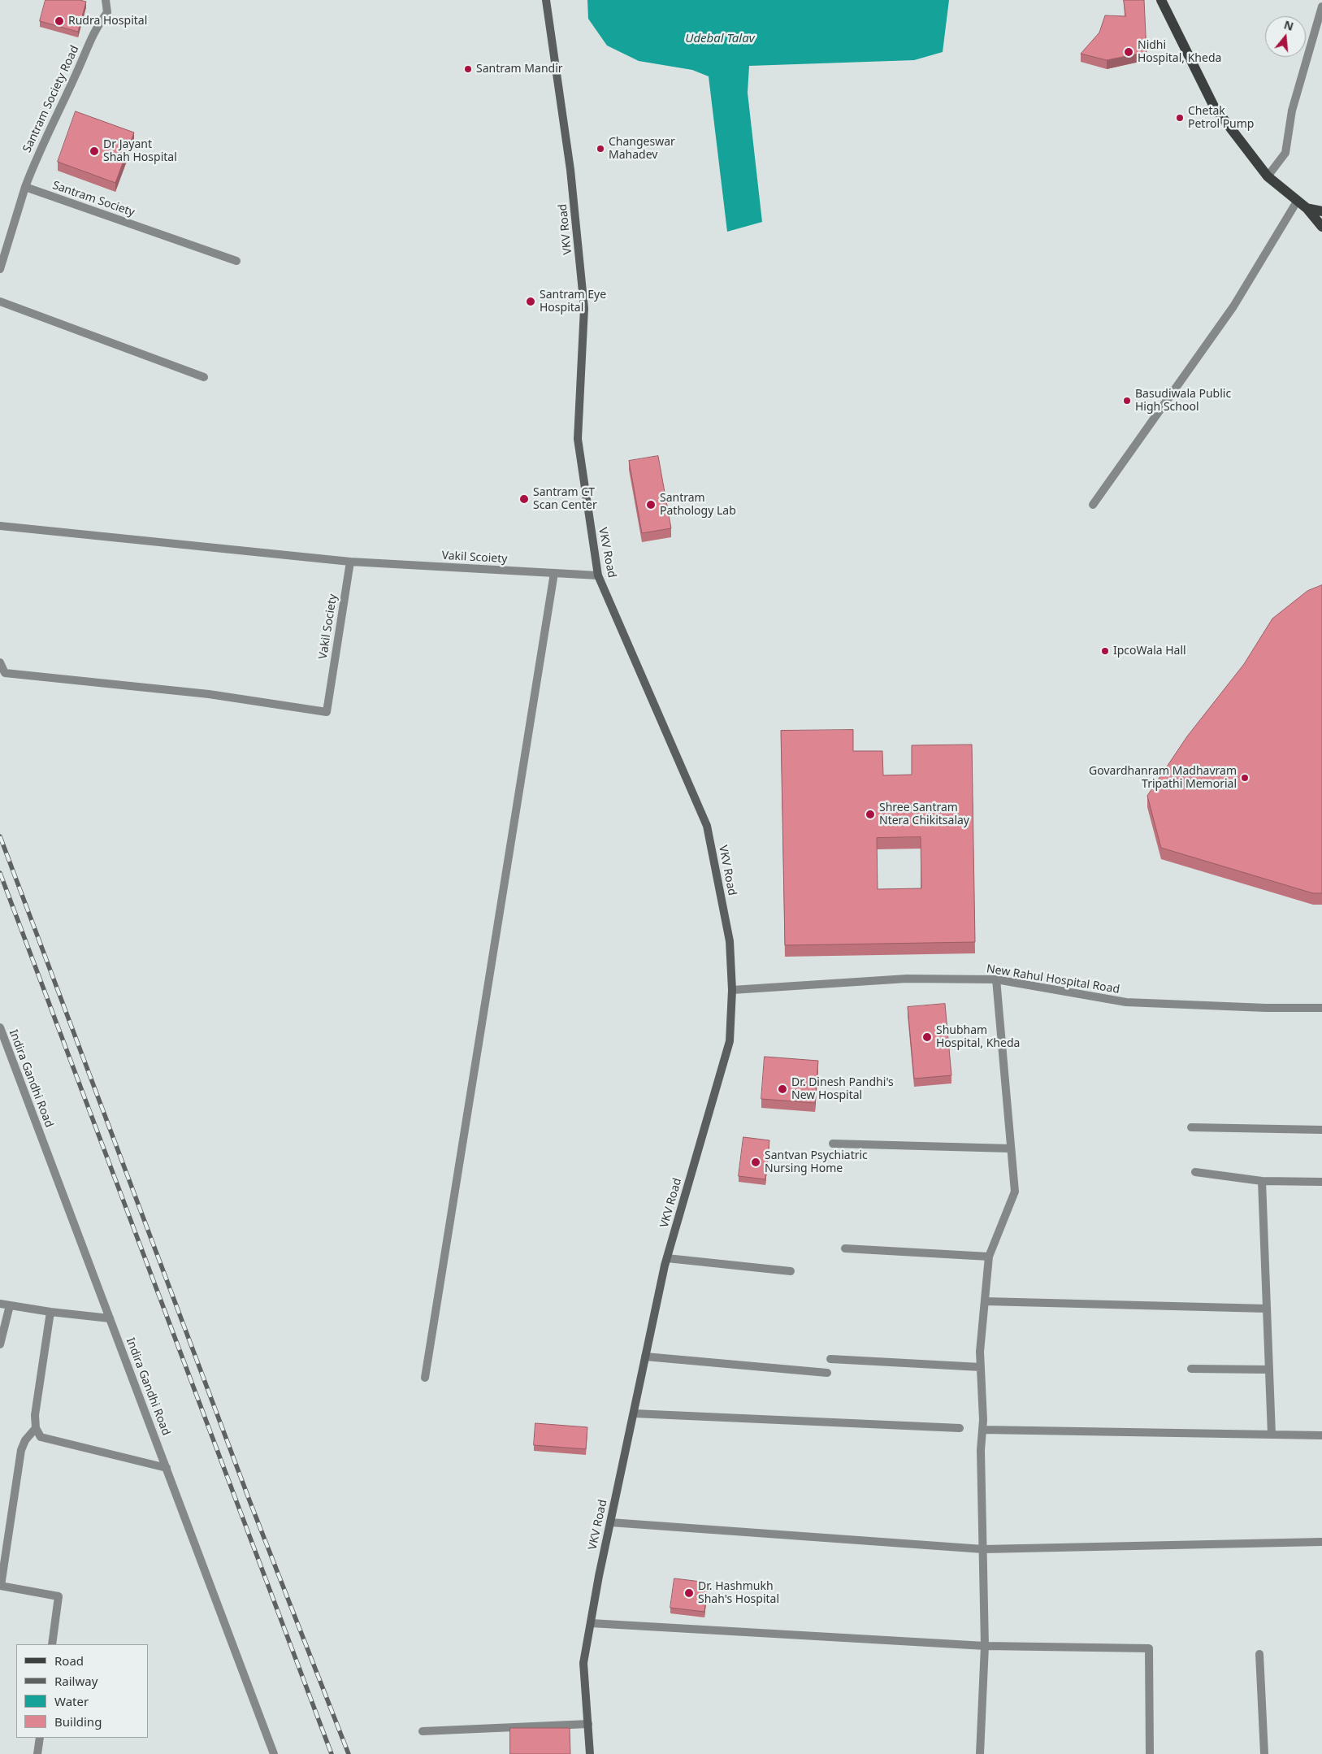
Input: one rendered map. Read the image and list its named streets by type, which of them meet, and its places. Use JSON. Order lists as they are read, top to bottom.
{
  "streets": {
    "main road": ["VKV Road"],
    "street": [
      "Santram Society Road",
      "Santram Society",
      "Vakil Scoiety",
      "Vakil Society",
      "New Rahul Hospital Road",
      "Indira Gandhi Road"
    ]
  },
  "crossings": [
    ["Santram Society Road", "Santram Society"],
    ["VKV Road", "Vakil Scoiety"],
    ["VKV Road", "New Rahul Hospital Road"],
    ["Vakil Scoiety", "Vakil Society"]
  ],
  "water": ["Udebal Talav"],
  "places": [
    "Rudra Hospital",
    "Nidhi Hospital, Kheda",
    "Santram Mandir",
    "Chetak Petrol Pump",
    "Changeswar Mahadev",
    "Dr Jayant Shah Hospital",
    "Santram Eye Hospital",
    "Basudiwala Public High School",
    "Santram CT Scan Center",
    "Santram Pathology Lab",
    "IpcoWala Hall",
    "Govardhanram Madhavram Tripathi Memorial",
    "Shree Santram Ntera Chikitsalay",
    "Shubham Hospital, Kheda",
    "Dr. Dinesh Pandhi's New Hospital",
    "Santvan Psychiatric Nursing Home",
    "Dr. Hashmukh Shah's Hospital"
  ],
  "legend": [
    "Road",
    "Railway",
    "Water",
    "Building"
  ],
  "north": "top"
}
